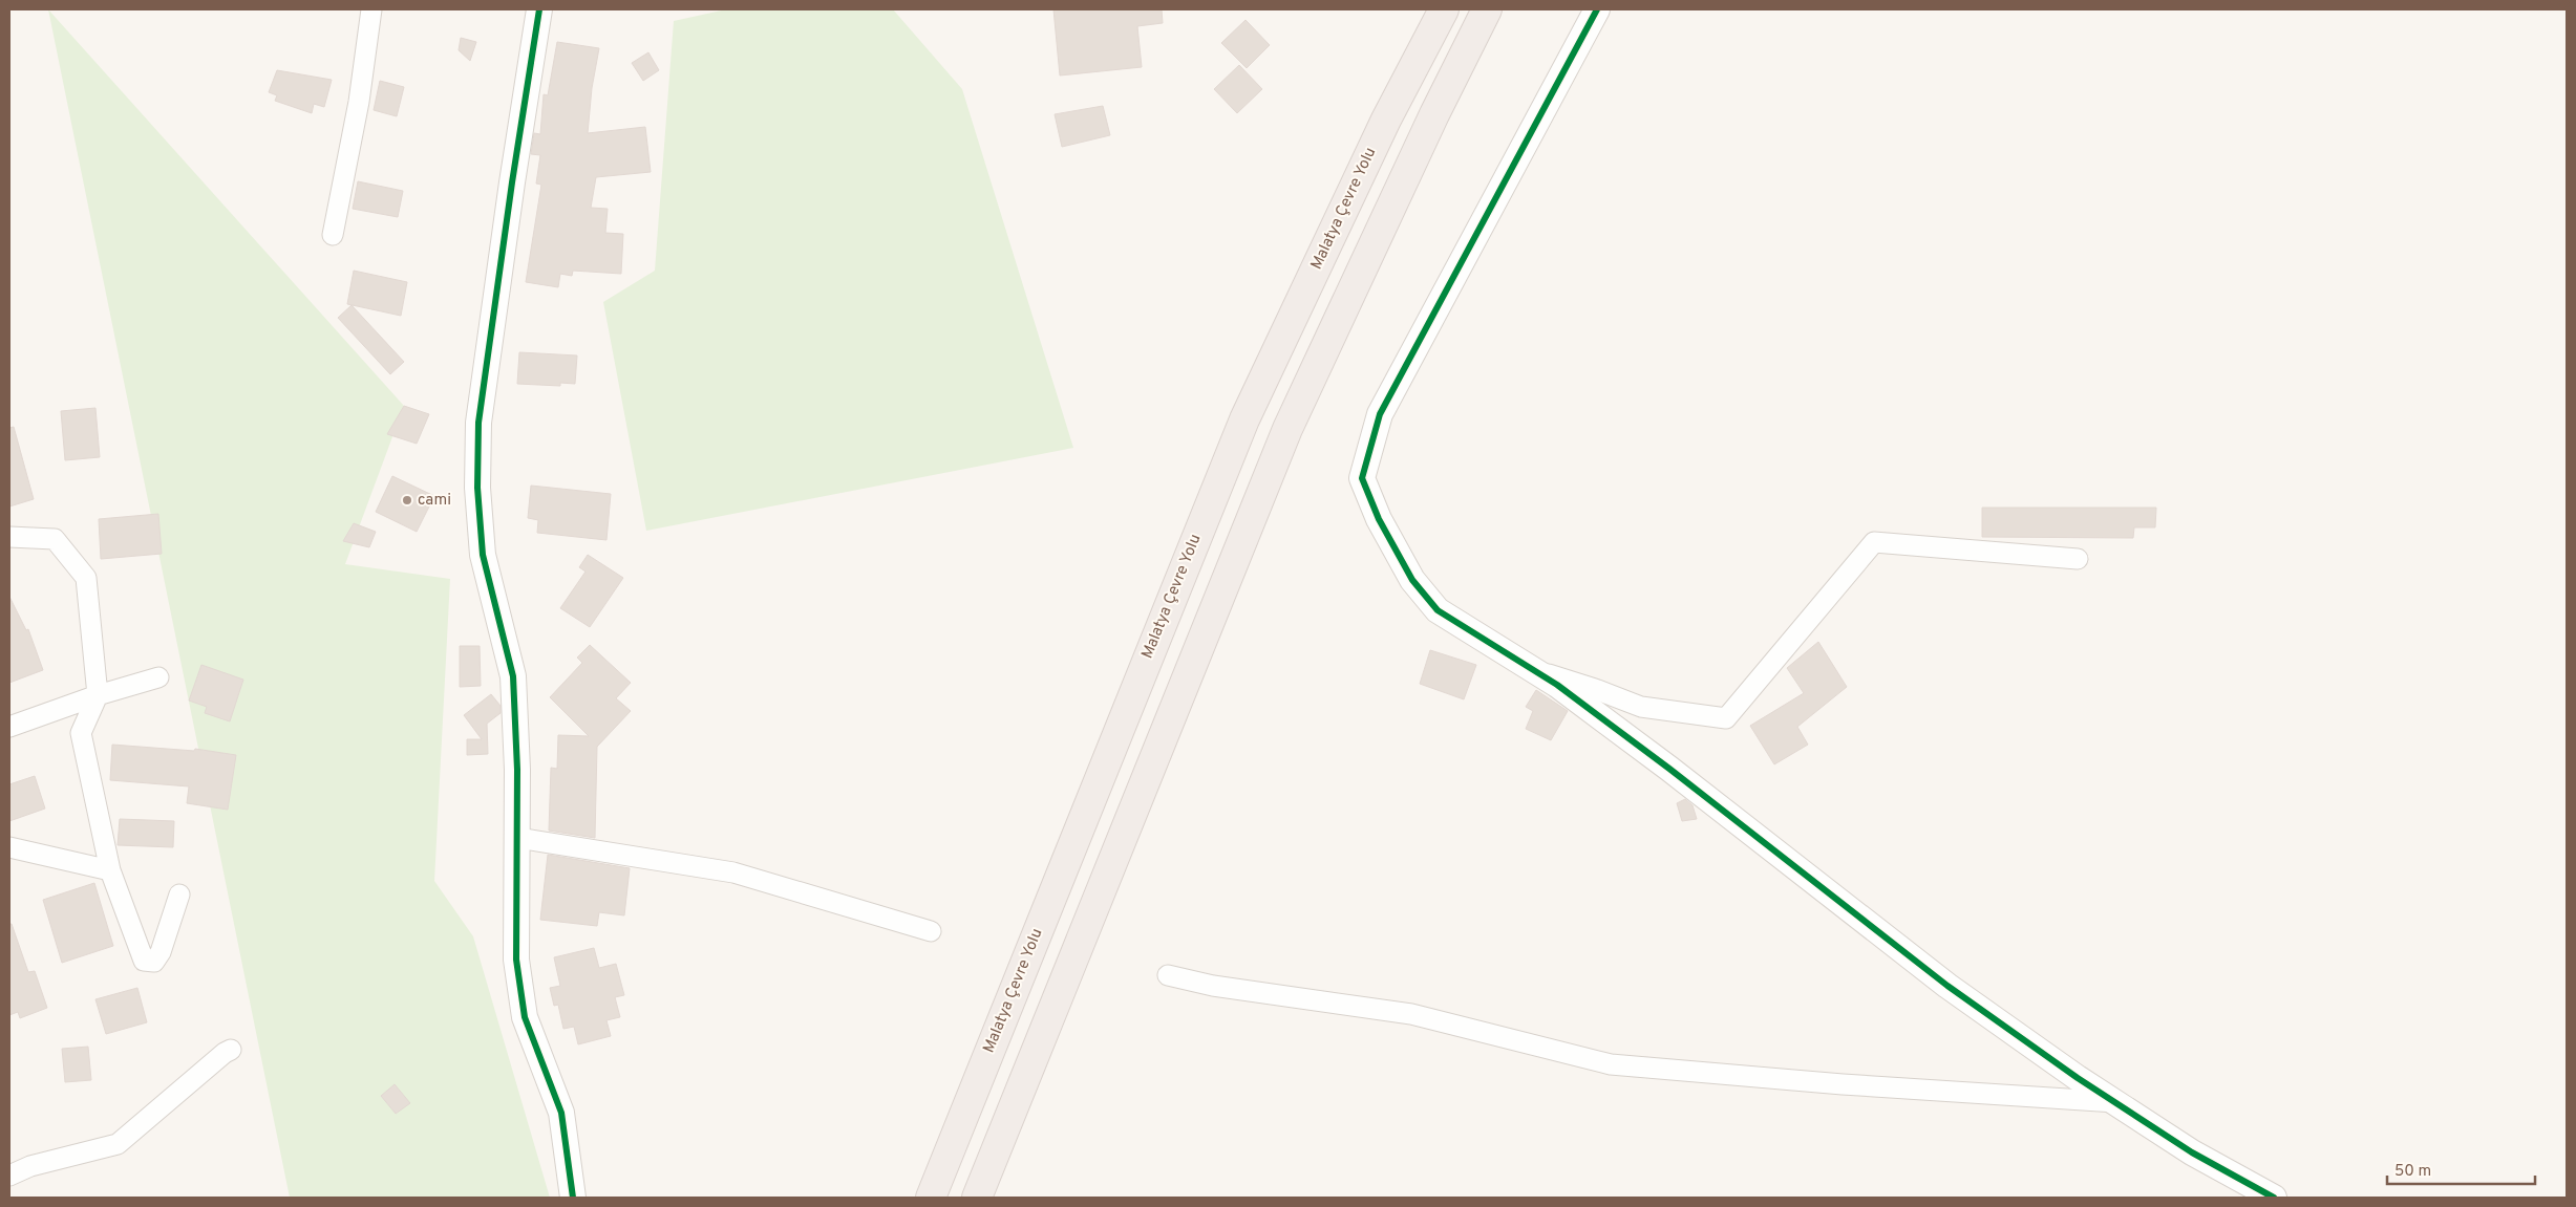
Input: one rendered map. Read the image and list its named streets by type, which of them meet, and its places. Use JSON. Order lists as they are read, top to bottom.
{
  "streets": {
    "highway": ["Malatya Çevre Yolu"]
  },
  "places": ["cami"],
  "scale_bar": "50 m"
}
